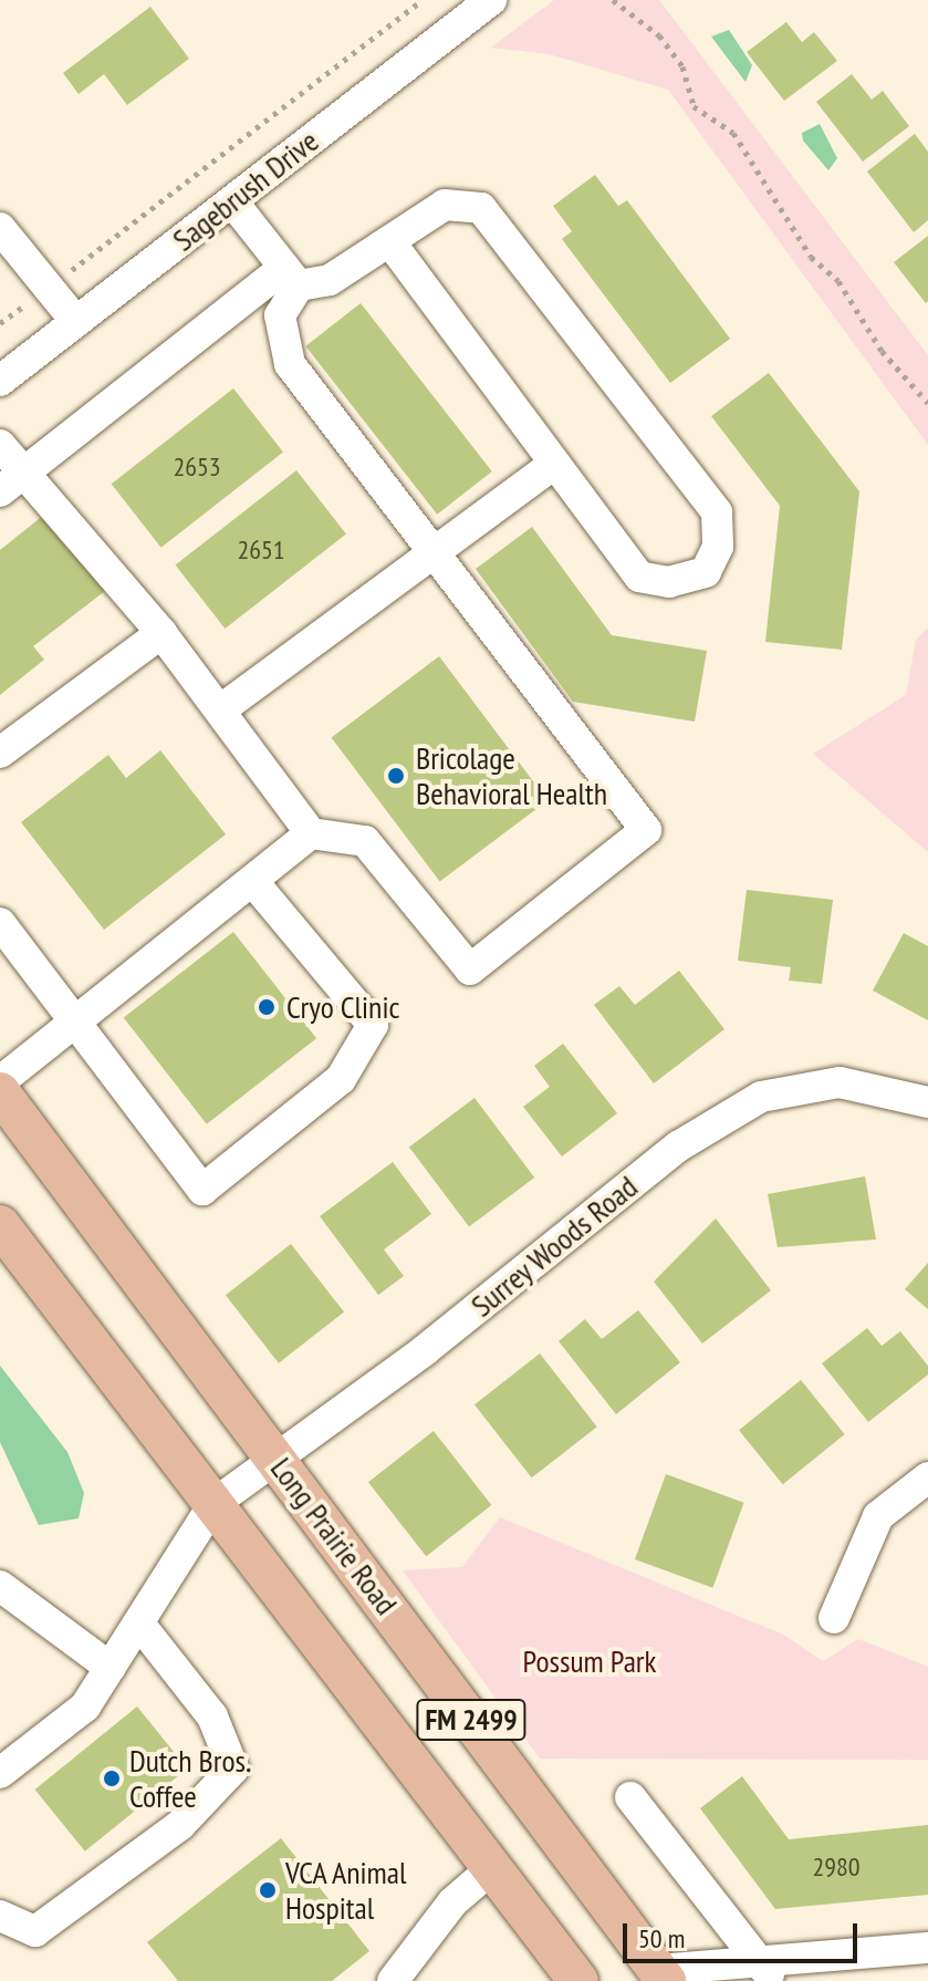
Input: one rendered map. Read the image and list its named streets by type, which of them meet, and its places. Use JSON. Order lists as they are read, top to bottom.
{
  "streets": {
    "main road": ["Long Prairie Road", "FM 2499"],
    "street": ["Sagebrush Drive", "Surrey Woods Road"]
  },
  "crossings": [
    ["Surrey Woods Road", "Long Prairie Road"],
    ["Surrey Woods Road", "FM 2499"]
  ],
  "parks": ["Possum Park"],
  "places": [
    "Bricolage Behavioral Health",
    "Cryo Clinic",
    "Dutch Bros. Coffee",
    "VCA Animal Hospital"
  ],
  "house_numbers": ["2653", "2651", "2980"],
  "scale_bar": "50 m"
}
